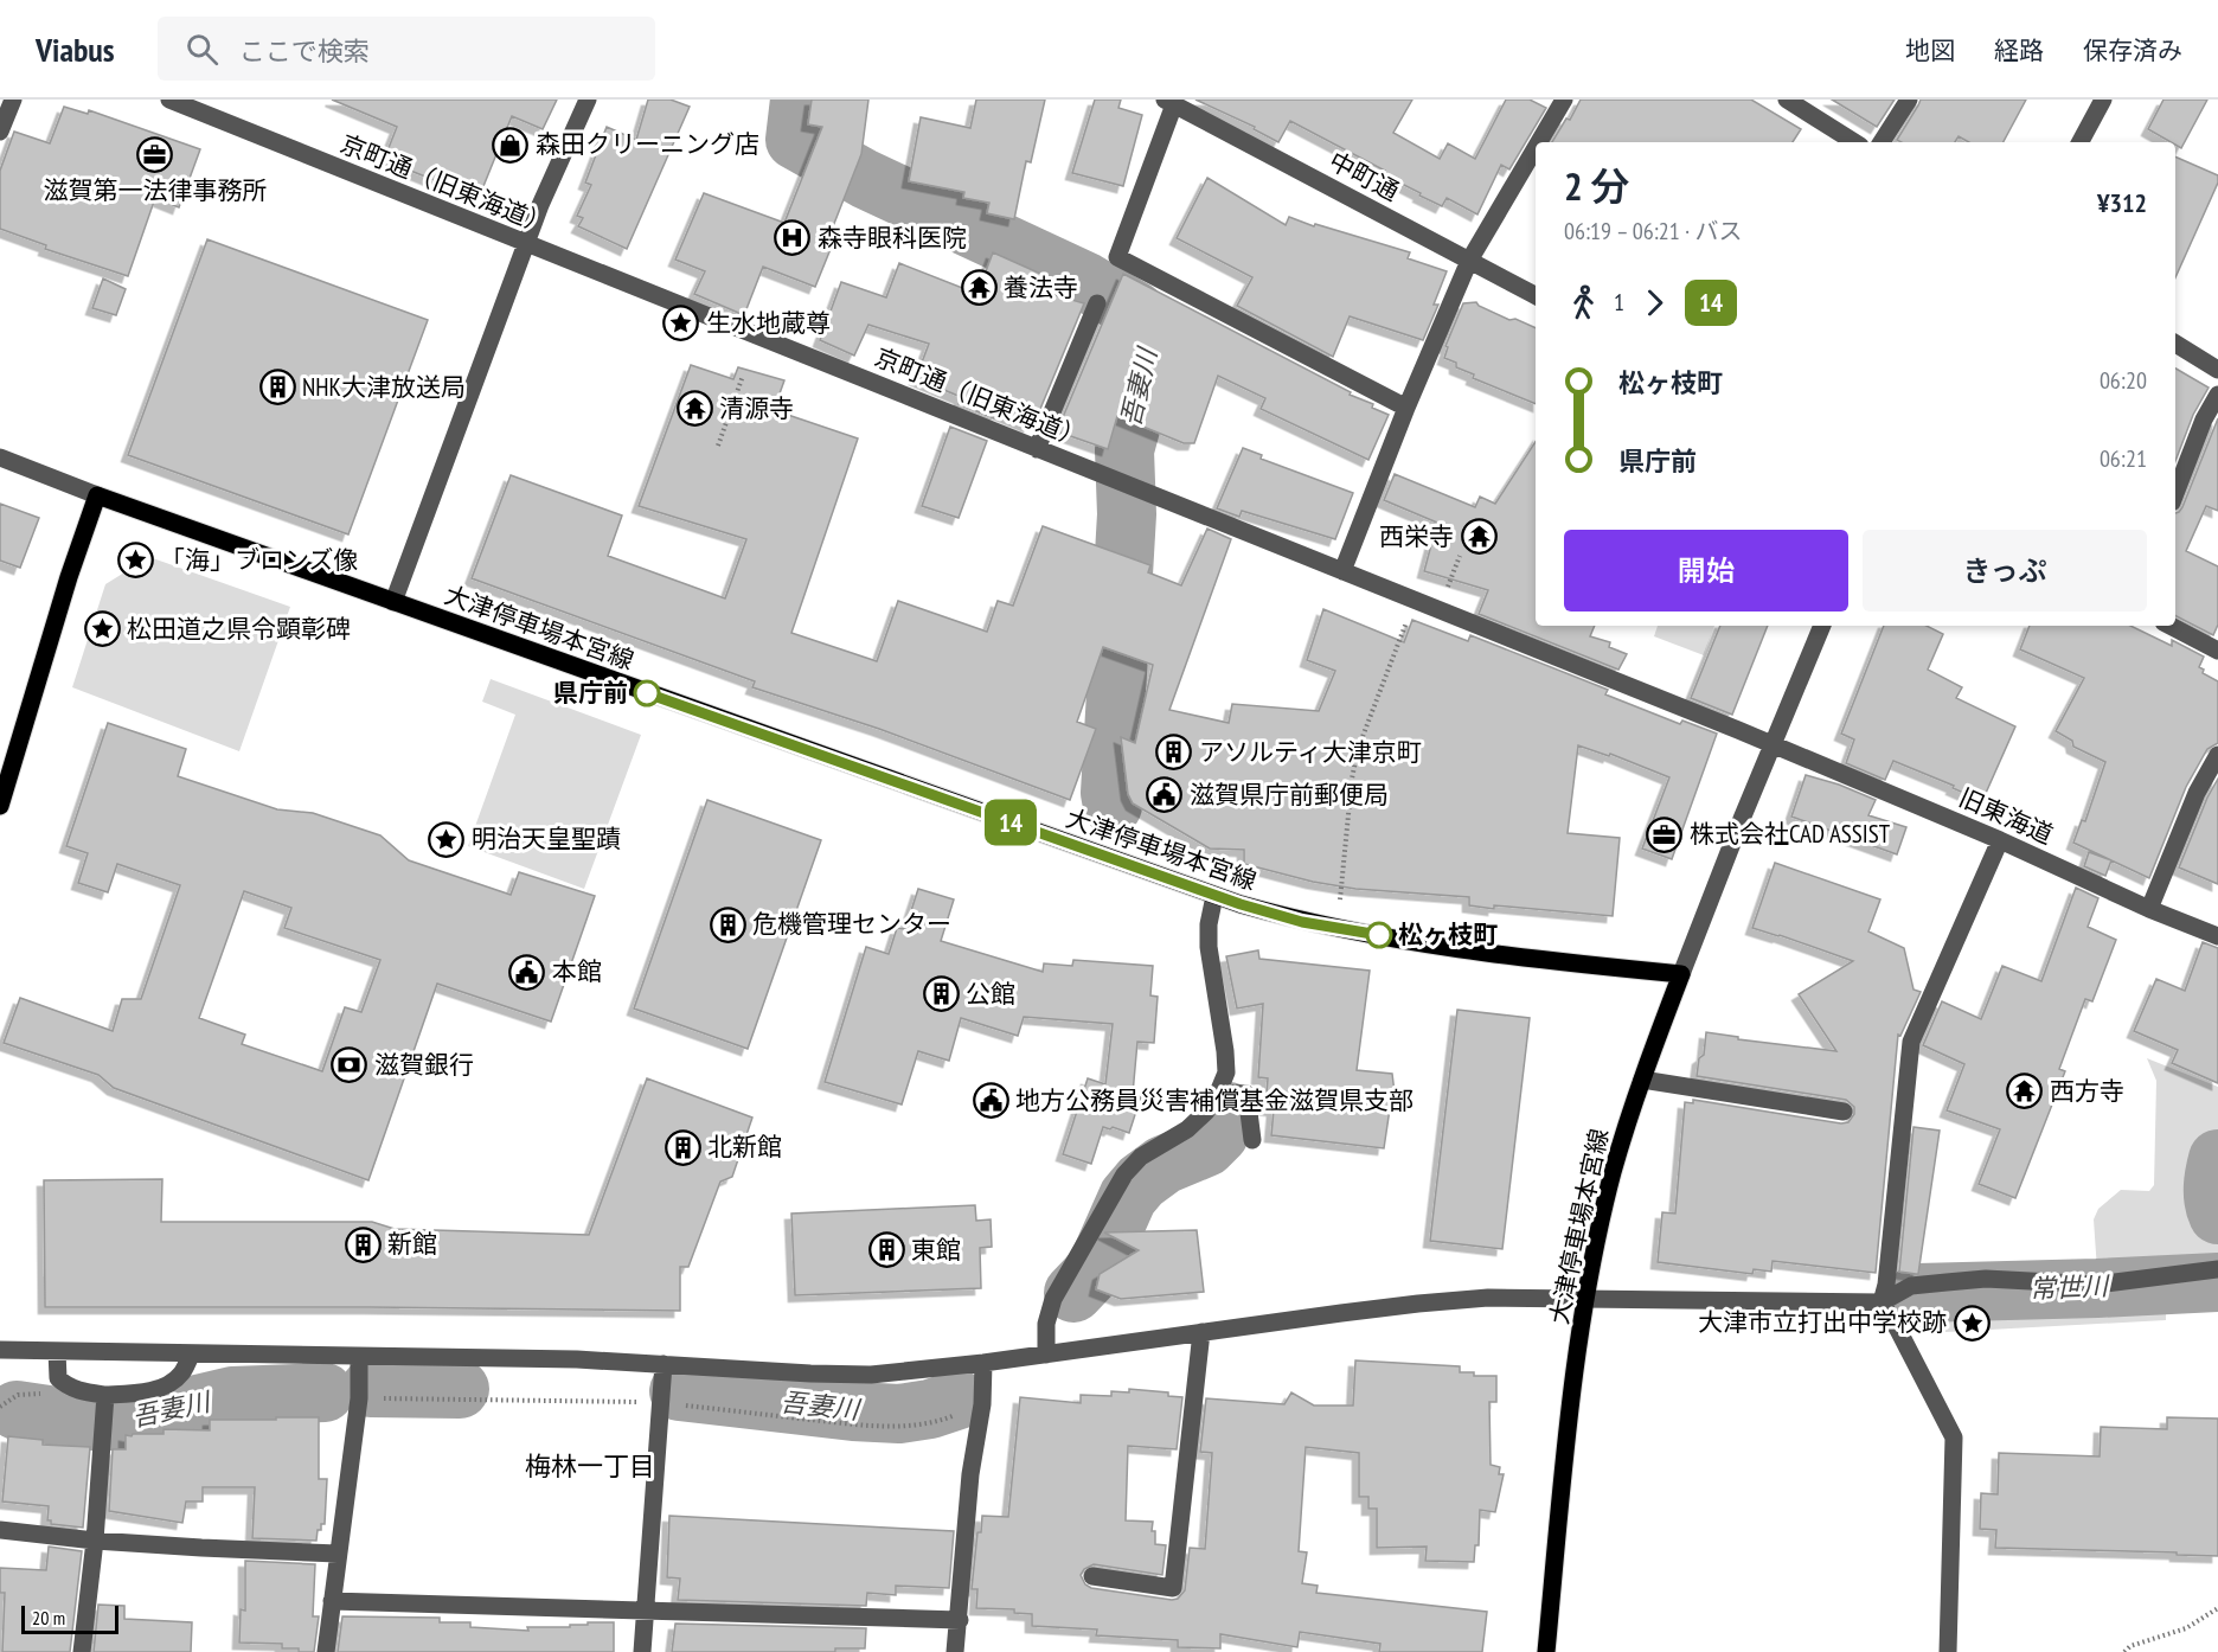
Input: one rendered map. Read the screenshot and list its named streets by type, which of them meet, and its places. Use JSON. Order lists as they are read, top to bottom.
{
  "streets": {
    "main road": ["大津停車場本宮線"],
    "street": ["中町通", "京町通（旧東海道）", "旧東海道"]
  },
  "crossings": [
    ["京町通（旧東海道）", "旧東海道"]
  ],
  "districts": ["梅林一丁目"],
  "water": ["吾妻川", "常世川"],
  "places": {
    "shop": ["森田クリーニング店"],
    "office": ["滋賀第一法律事務所", "株式会社CAD ASSIST"],
    "hospital": ["森寺眼科医院"],
    "temple": [
      "養法寺",
      "清源寺",
      "西栄寺",
      "西方寺"
    ],
    "place": [
      "生水地蔵尊",
      "「海」ブロンズ像",
      "松田道之県令顕彰碑",
      "明治天皇聖蹟",
      "大津市立打出中学校跡"
    ],
    "building": [
      "NHK大津放送局",
      "アソルティ大津京町",
      "危機管理センター",
      "公館",
      "北新館",
      "新館",
      "東館"
    ],
    "other": ["県庁前", "松ヶ枝町"],
    "public building": ["滋賀県庁前郵便局", "本館", "地方公務員災害補償基金滋賀県支部"],
    "bank": ["滋賀銀行"]
  },
  "lines": ["bus line 14"],
  "scale_bar": "20 m",
  "page": {
    "header": "Viabus",
    "search": "ここで検索",
    "nav": ["地図", "経路", "保存済み"],
    "on_map": "14",
    "heading": ["2 分", "06:19 – 06:21 · バス", "¥312"],
    "legs": ["1", "14"],
    "list": [
      {
        "name": "松ヶ枝町",
        "value": "06:20"
      },
      {
        "name": "県庁前",
        "value": "06:21"
      }
    ],
    "buttons": ["開始", "きっぷ"],
    "scale": "20 m"
  }
}
